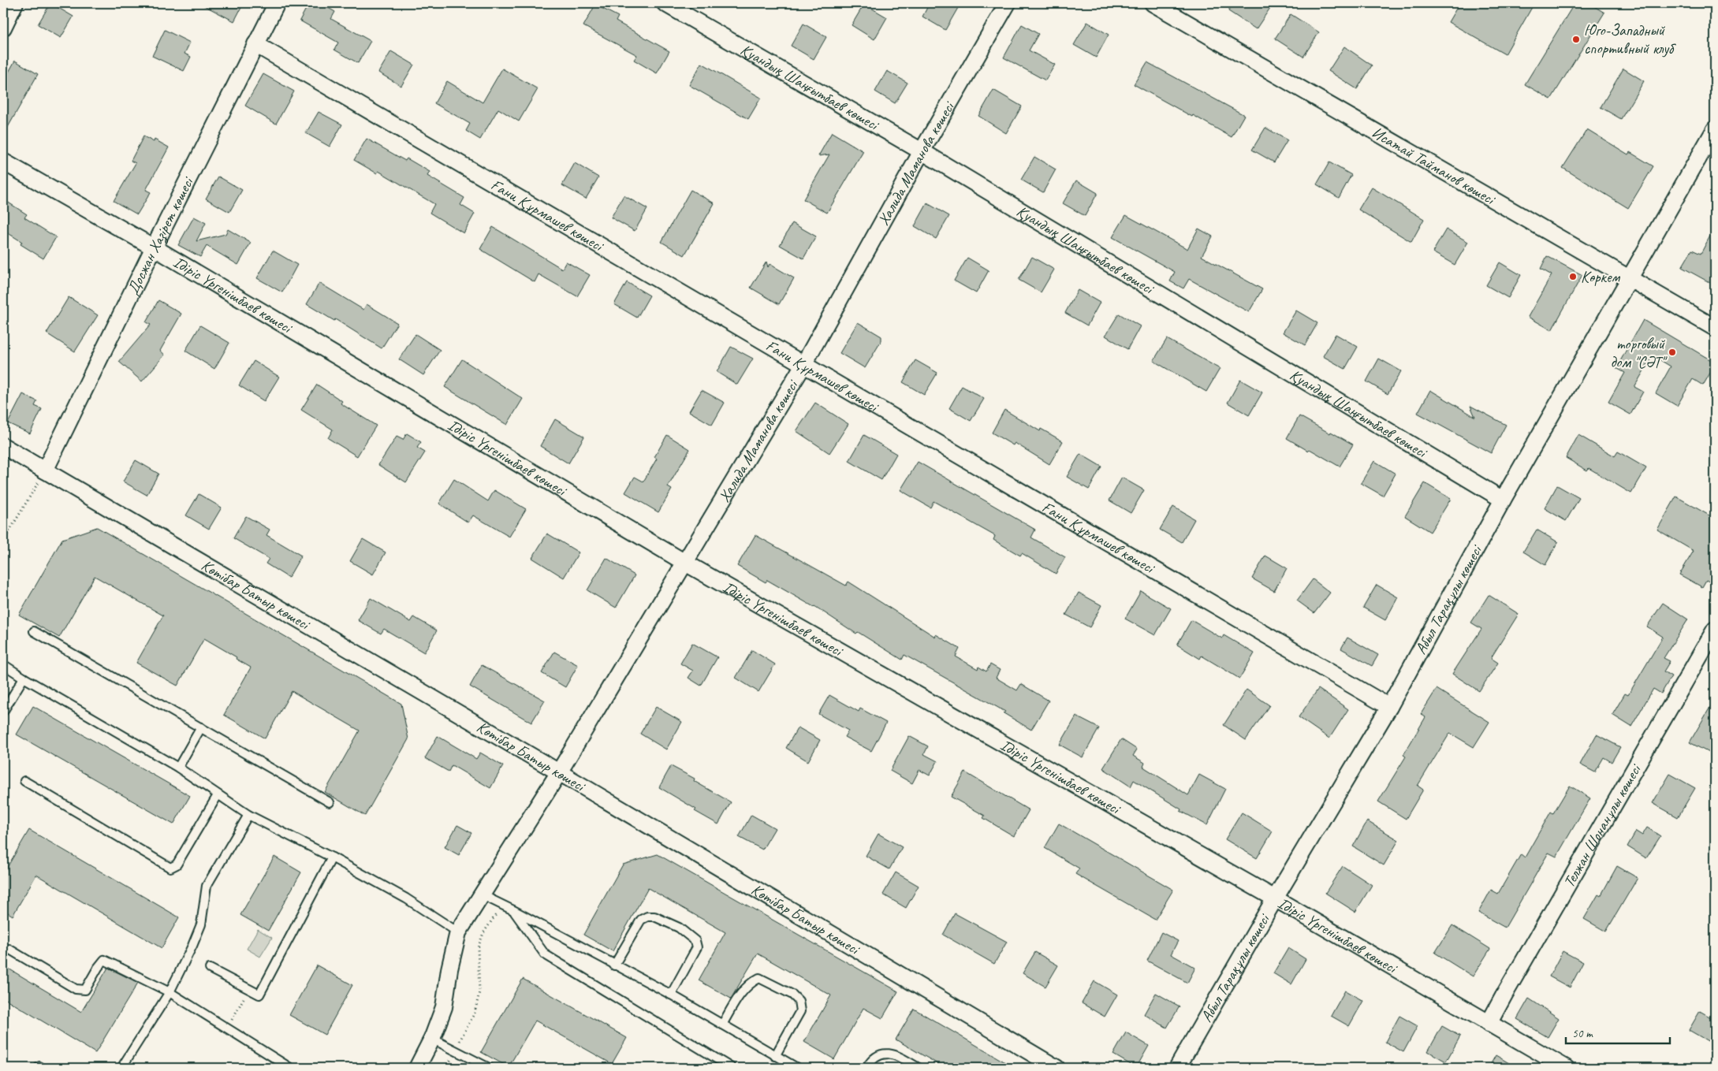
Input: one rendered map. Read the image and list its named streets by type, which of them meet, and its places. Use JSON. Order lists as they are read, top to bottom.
{
  "streets": {
    "street": [
      "Қуандық Шаңғытбаев көшесі",
      "Халида Маманова көшесі",
      "Исатай Тайманов көшесі",
      "Ғани Құрмашев көшесі",
      "Досжан Хазірет көшесі",
      "Ідіріс Үргенішбаев көшесі",
      "Көтібар Батыр көшесі",
      "Абыл Тарақұлы көшесі",
      "Телжан Шонанұлы көшесі"
    ]
  },
  "crossings": [
    ["Қуандық Шаңғытбаев көшесі", "Халида Маманова көшесі"],
    ["Қуандық Шаңғытбаев көшесі", "Абыл Тарақұлы көшесі"],
    ["Халида Маманова көшесі", "Ғани Құрмашев көшесі"],
    ["Халида Маманова көшесі", "Ідіріс Үргенішбаев көшесі"],
    ["Халида Маманова көшесі", "Көтібар Батыр көшесі"],
    ["Исатай Тайманов көшесі", "Абыл Тарақұлы көшесі"],
    ["Ғани Құрмашев көшесі", "Досжан Хазірет көшесі"],
    ["Ғани Құрмашев көшесі", "Абыл Тарақұлы көшесі"],
    ["Досжан Хазірет көшесі", "Ідіріс Үргенішбаев көшесі"],
    ["Досжан Хазірет көшесі", "Көтібар Батыр көшесі"],
    ["Ідіріс Үргенішбаев көшесі", "Абыл Тарақұлы көшесі"],
    ["Ідіріс Үргенішбаев көшесі", "Телжан Шонанұлы көшесі"]
  ],
  "places": ["Юго-Западный спортивный клуб", "Көркем", "торговый дом \"СӘТ\""],
  "scale_bar": "50 m"
}
